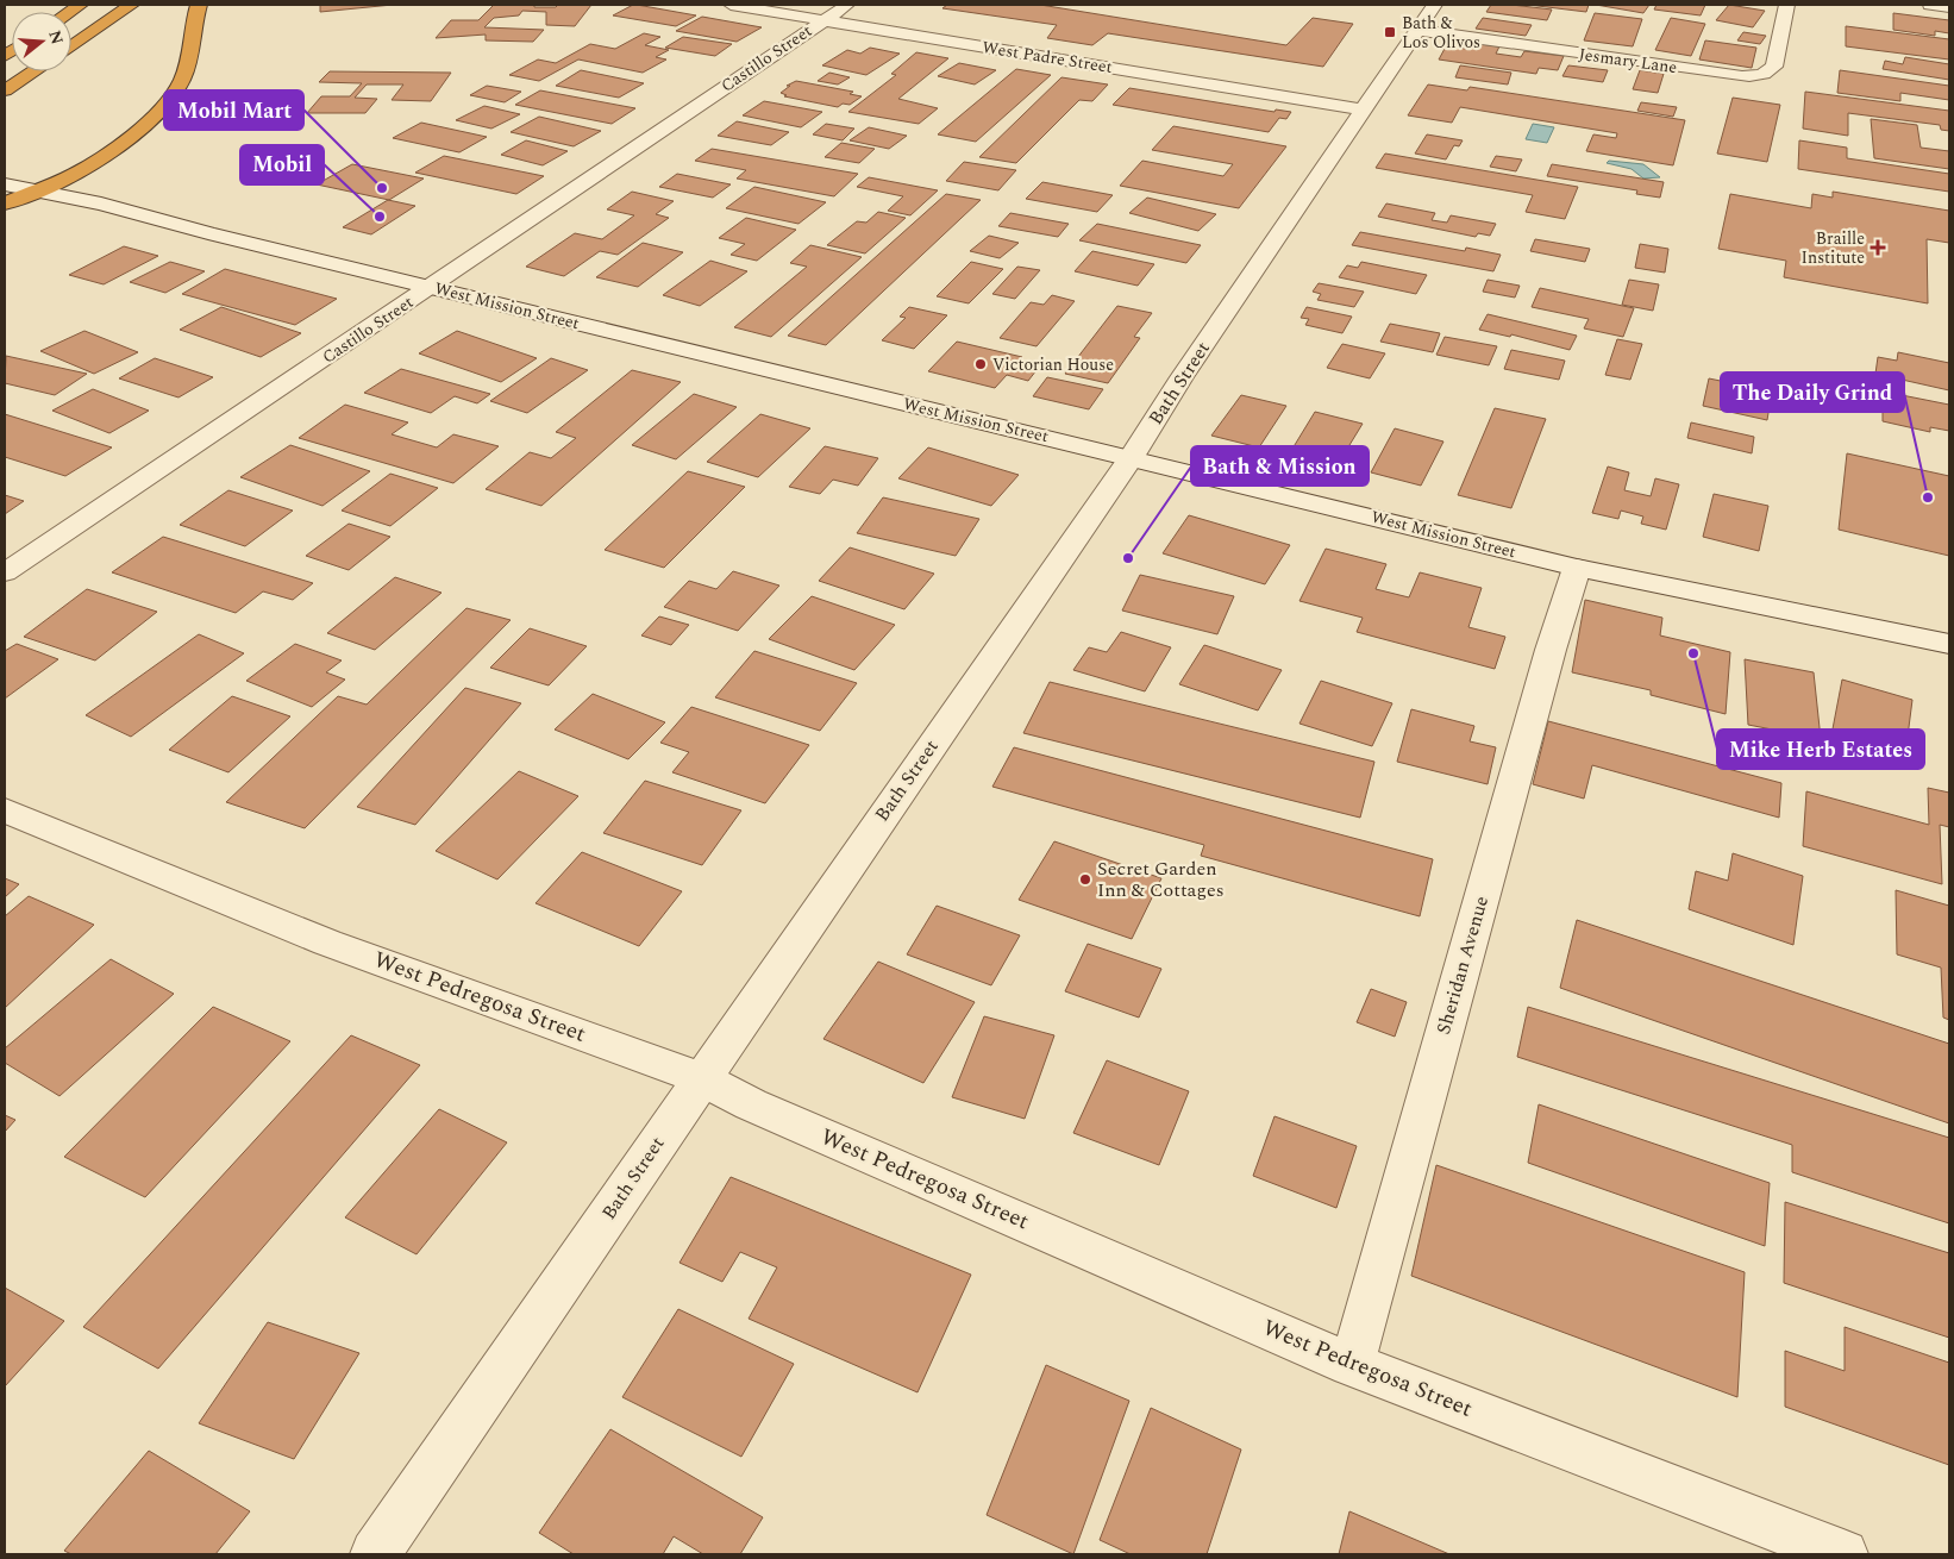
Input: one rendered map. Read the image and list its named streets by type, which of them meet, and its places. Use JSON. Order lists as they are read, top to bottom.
{
  "streets": {
    "street": [
      "West Padre Street",
      "Castillo Street",
      "Jesmary Lane",
      "West Mission Street",
      "Bath Street",
      "Sheridan Avenue",
      "West Pedregosa Street"
    ]
  },
  "crossings": [
    ["West Padre Street", "Castillo Street"],
    ["West Padre Street", "Bath Street"],
    ["Castillo Street", "West Mission Street"],
    ["Jesmary Lane", "Bath Street"],
    ["West Mission Street", "Bath Street"],
    ["West Mission Street", "Sheridan Avenue"],
    ["Bath Street", "West Pedregosa Street"],
    ["Sheridan Avenue", "West Pedregosa Street"]
  ],
  "places": {
    "transit": ["Bath & Los Olivos"],
    "other": [
      "Mobil Mart",
      "Mobil",
      "Victorian House",
      "The Daily Grind",
      "Bath & Mission",
      "Mike Herb Estates",
      "Secret Garden Inn & Cottages"
    ],
    "health": ["Braille Institute"]
  },
  "north": "right"
}
